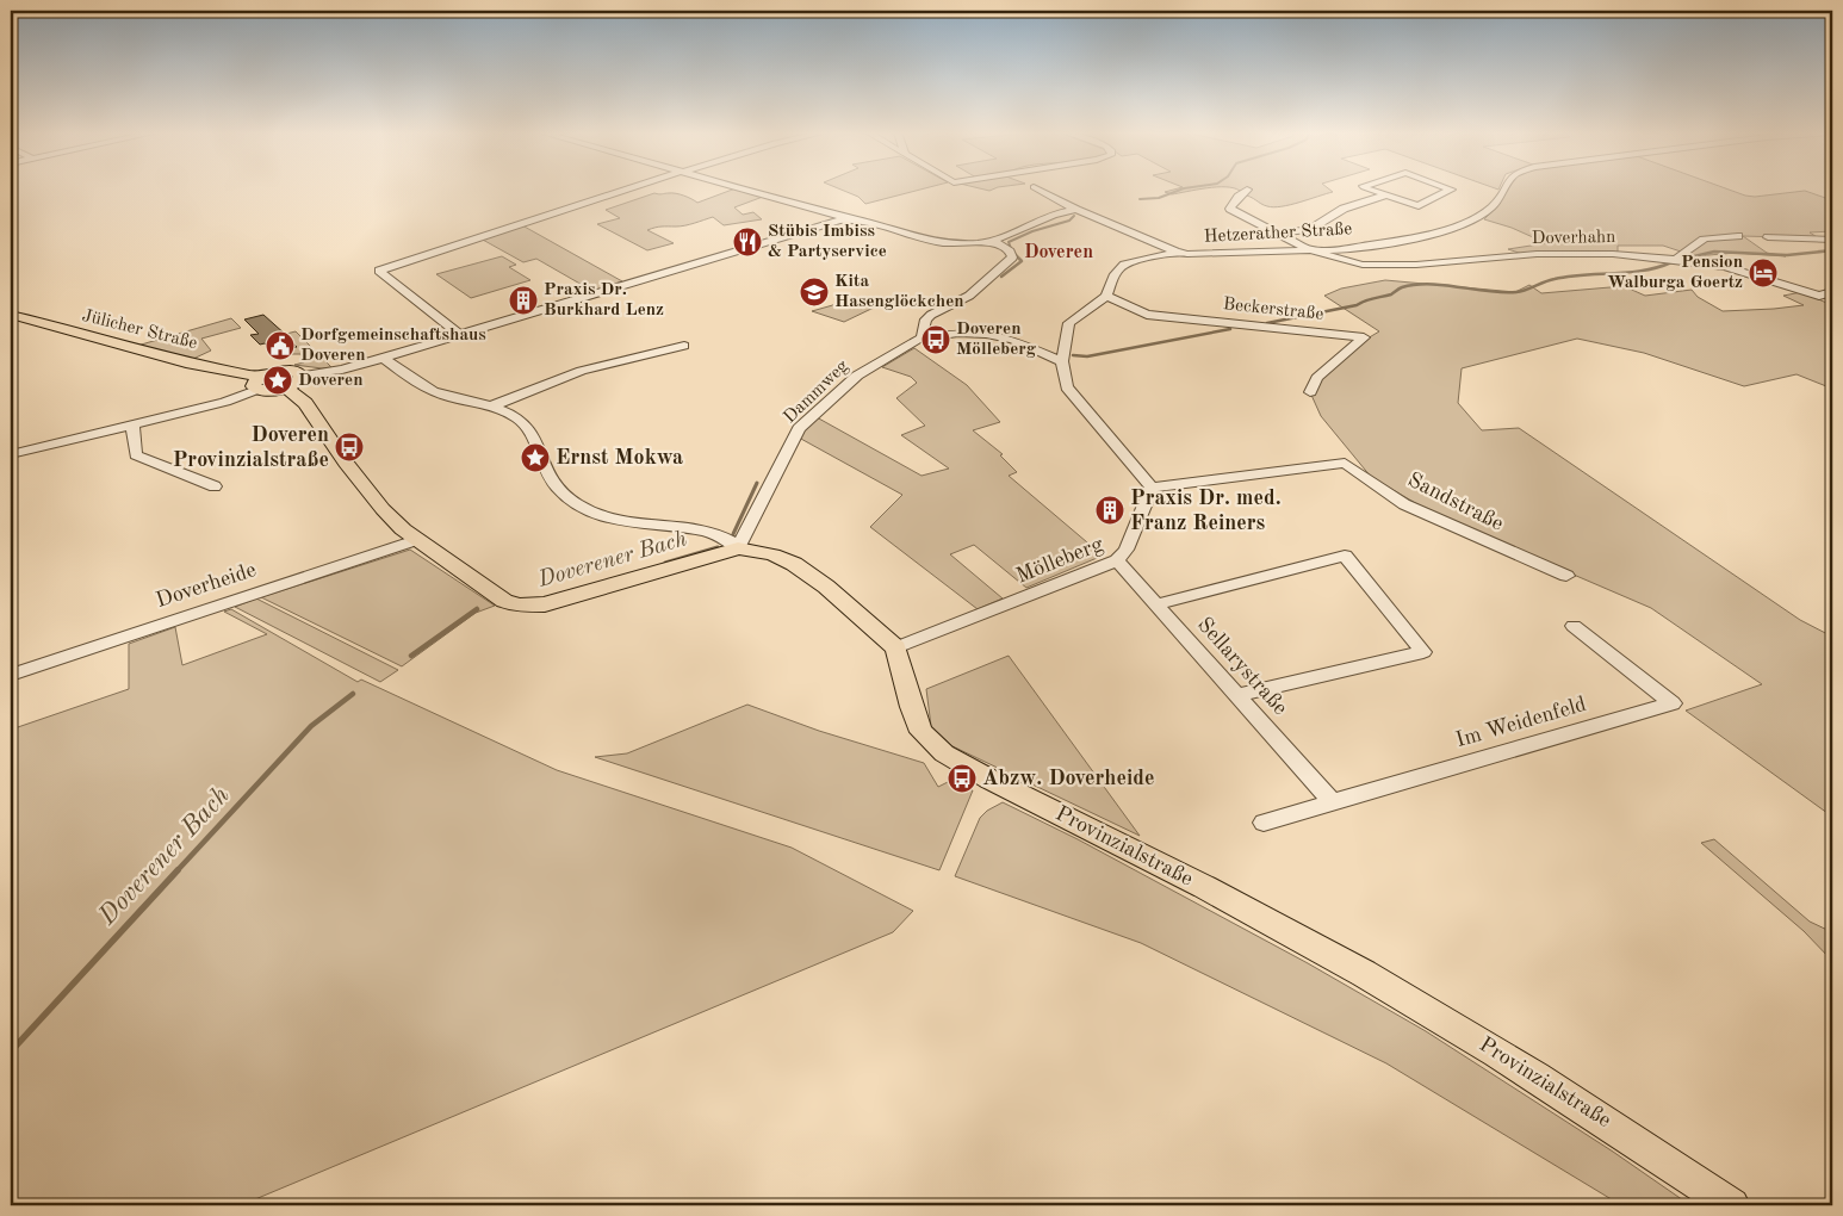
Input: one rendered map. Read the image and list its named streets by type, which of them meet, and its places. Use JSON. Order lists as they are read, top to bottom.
{
  "streets": {
    "main road": ["Jülicher Straße", "Provinzialstraße"],
    "street": [
      "Hetzerather Straße",
      "Doverhahn",
      "Beckerstraße",
      "Dammweg",
      "Sandstraße",
      "Mölleberg",
      "Doverheide",
      "Sellarystraße",
      "Im Weidenfeld"
    ]
  },
  "crossings": [
    ["Hetzerather Straße", "Doverhahn"],
    ["Sandstraße", "Mölleberg"],
    ["Mölleberg", "Sellarystraße"],
    ["Mölleberg", "Provinzialstraße"],
    ["Sellarystraße", "Im Weidenfeld"]
  ],
  "districts": ["Doveren"],
  "water": ["Doverener Bach"],
  "places": {
    "restaurant": ["Stübis Imbiss & Partyservice"],
    "hotel": ["Pension Walburga Goertz"],
    "school or university": ["Kita Hasenglöckchen"],
    "building": ["Praxis Dr. Burkhard Lenz", "Praxis Dr. med. Franz Reiners"],
    "bus stop": ["Doveren Mölleberg", "Doveren Provinzialstraße", "Abzw. Doverheide"],
    "public building": ["Dorfgemeinschaftshaus Doveren"],
    "place": ["Doveren", "Ernst Mokwa"]
  }
}
